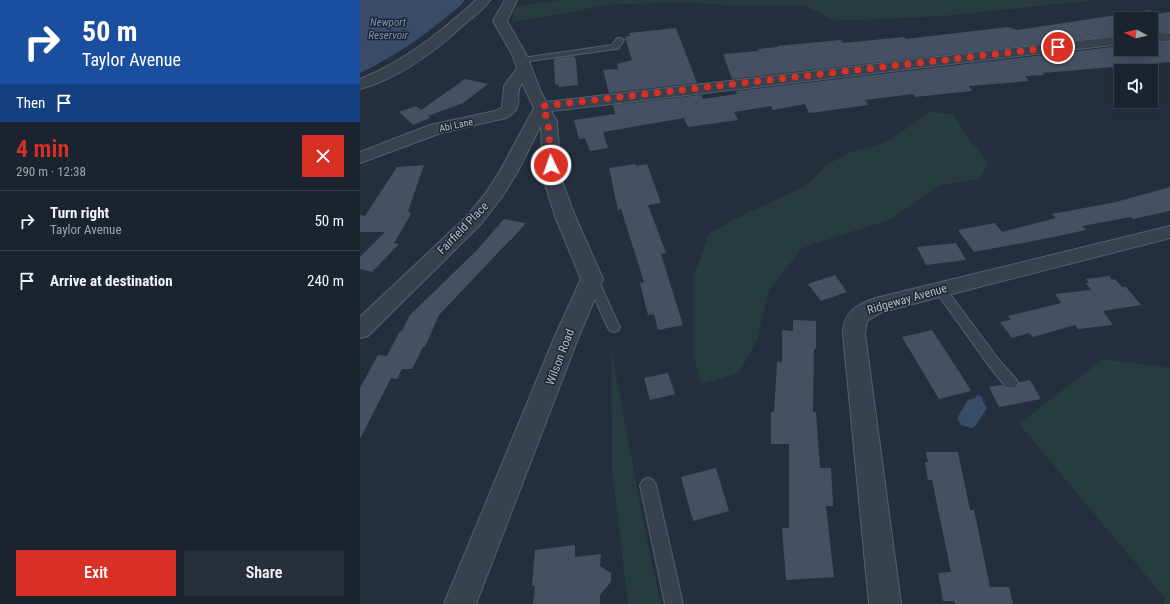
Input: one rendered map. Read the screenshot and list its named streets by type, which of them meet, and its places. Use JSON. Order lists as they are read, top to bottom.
{
  "streets": {
    "street": [
      "Abi Lane",
      "Fairfield Place",
      "Ridgeway Avenue",
      "Wilson Road"
    ]
  },
  "water": ["Newport Reservoir"],
  "north": "left",
  "page": {
    "turn": ["50 m", "Taylor Avenue"],
    "then": "Then",
    "heading": ["4 min", "290 m · 12:38"],
    "list": [
      {
        "name": "Turn right",
        "note": "Taylor Avenue",
        "value": "50 m"
      },
      {
        "name": "Arrive at destination",
        "value": "240 m"
      }
    ],
    "buttons": ["Exit", "Share"]
  }
}
